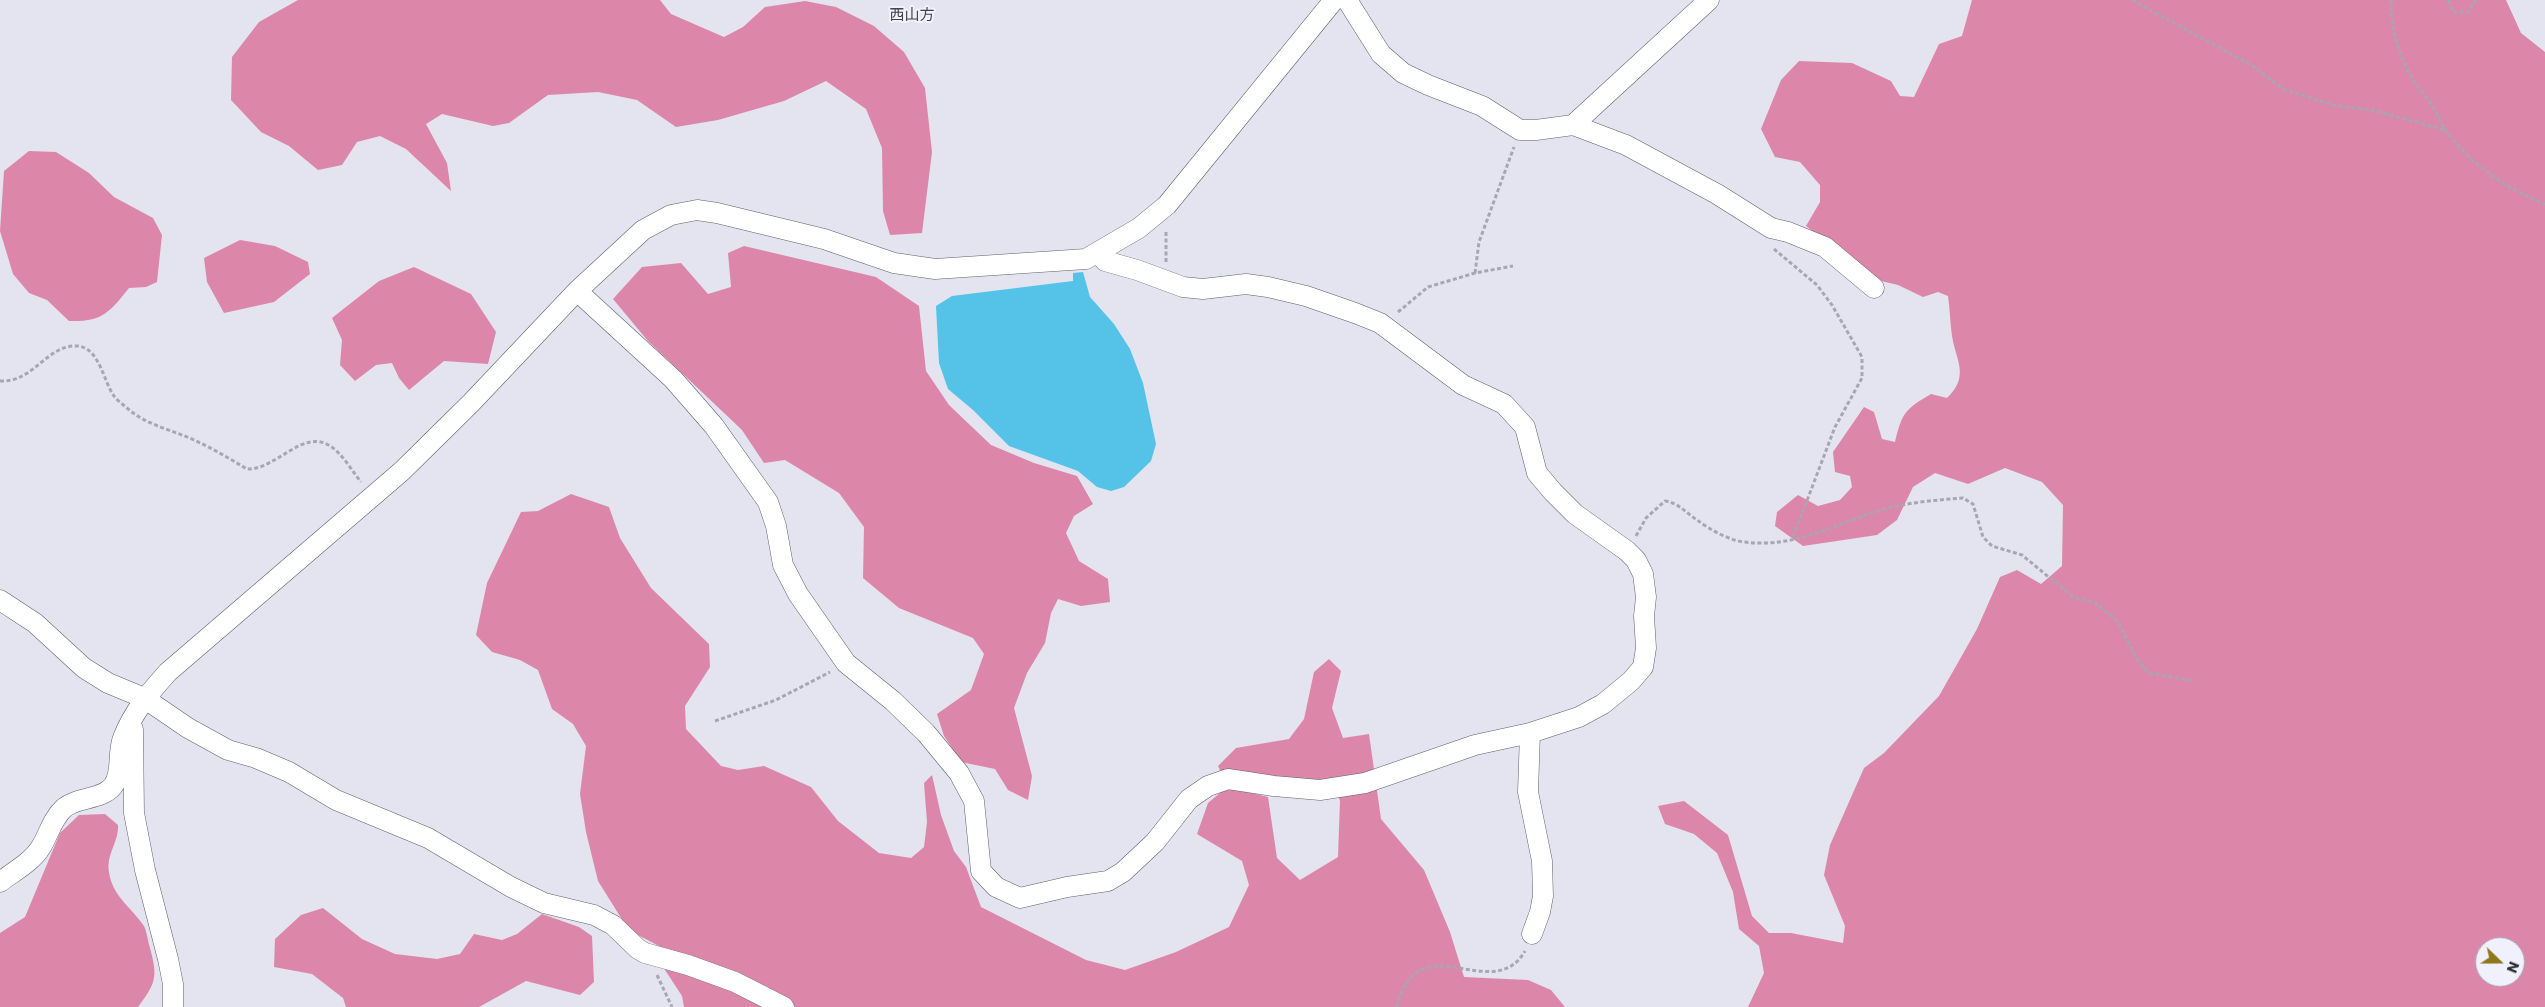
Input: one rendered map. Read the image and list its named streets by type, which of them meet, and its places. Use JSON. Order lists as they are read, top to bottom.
{
  "districts": ["西山方"],
  "north": "right"
}
